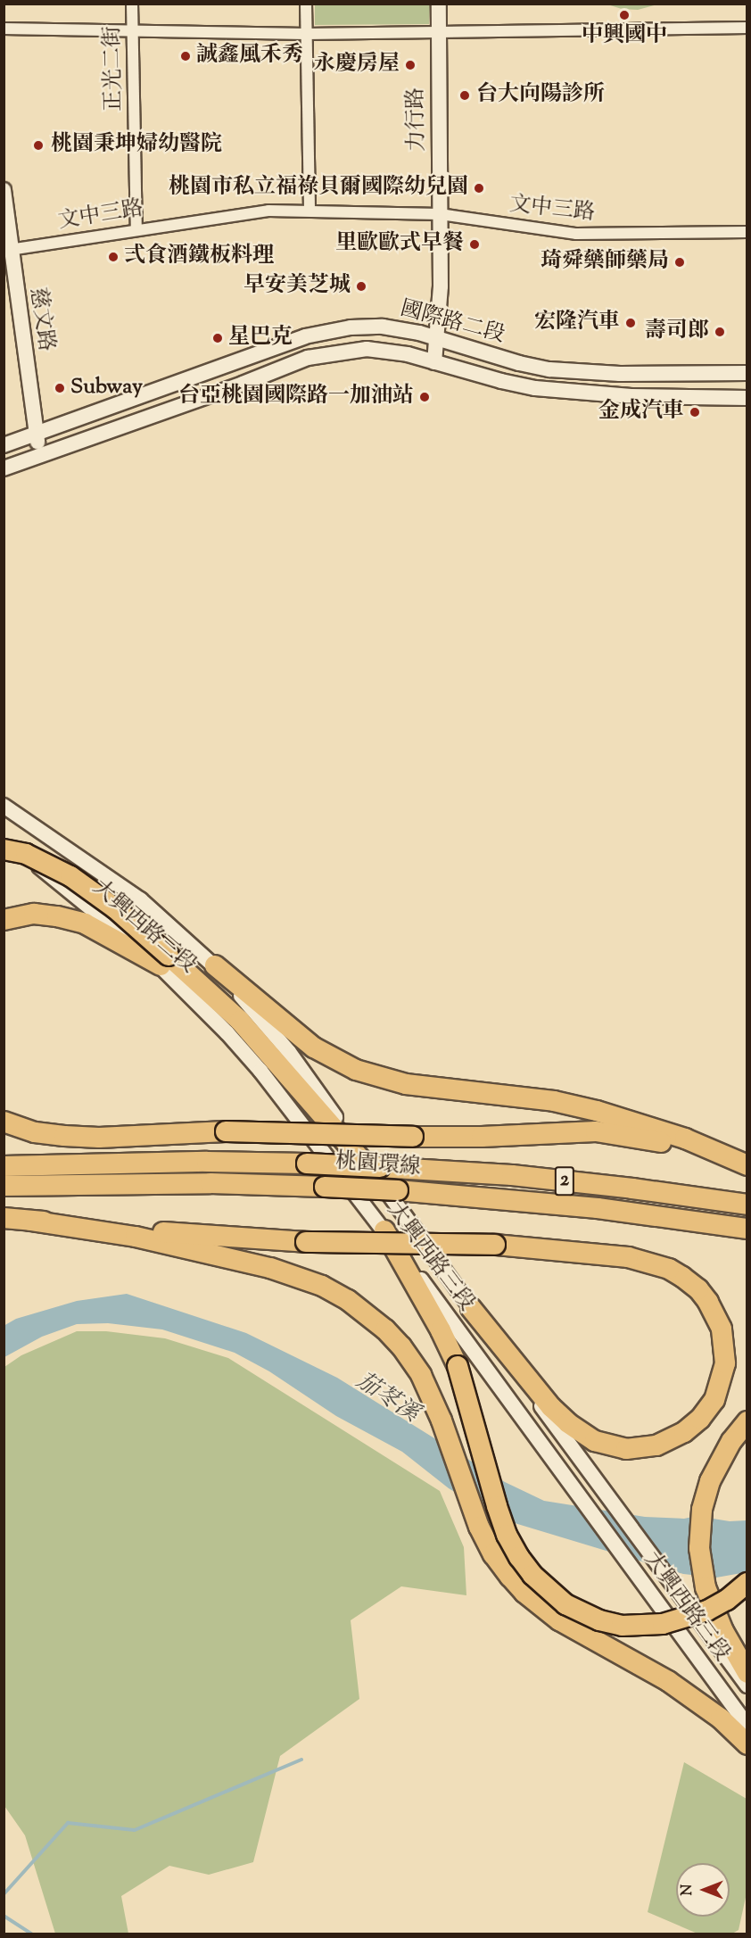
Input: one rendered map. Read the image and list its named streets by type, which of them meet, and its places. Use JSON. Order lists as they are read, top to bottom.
{
  "streets": {
    "highway": ["桃園環線", "2"],
    "street": [
      "正光二街",
      "力行路",
      "文中三路",
      "慈文路",
      "國際路二段",
      "大興西路三段"
    ]
  },
  "crossings": [
    ["正光二街", "文中三路"],
    ["力行路", "文中三路"],
    ["力行路", "國際路二段"],
    ["文中三路", "慈文路"],
    ["慈文路", "國際路二段"],
    ["大興西路三段", "桃園環線"]
  ],
  "water": ["茄苳溪"],
  "places": [
    "中興國中",
    "誠鑫風禾秀",
    "永慶房屋",
    "台大向陽診所",
    "桃園秉坤婦幼醫院",
    "桃園市私立福祿貝爾國際幼兒園",
    "里歐歐式早餐",
    "弍食酒鐵板料理",
    "琦舜藥師藥局",
    "早安美芝城",
    "宏隆汽車",
    "壽司郎",
    "星巴克",
    "Subway",
    "台亞桃園國際路一加油站",
    "金成汽車"
  ],
  "north": "left"
}
